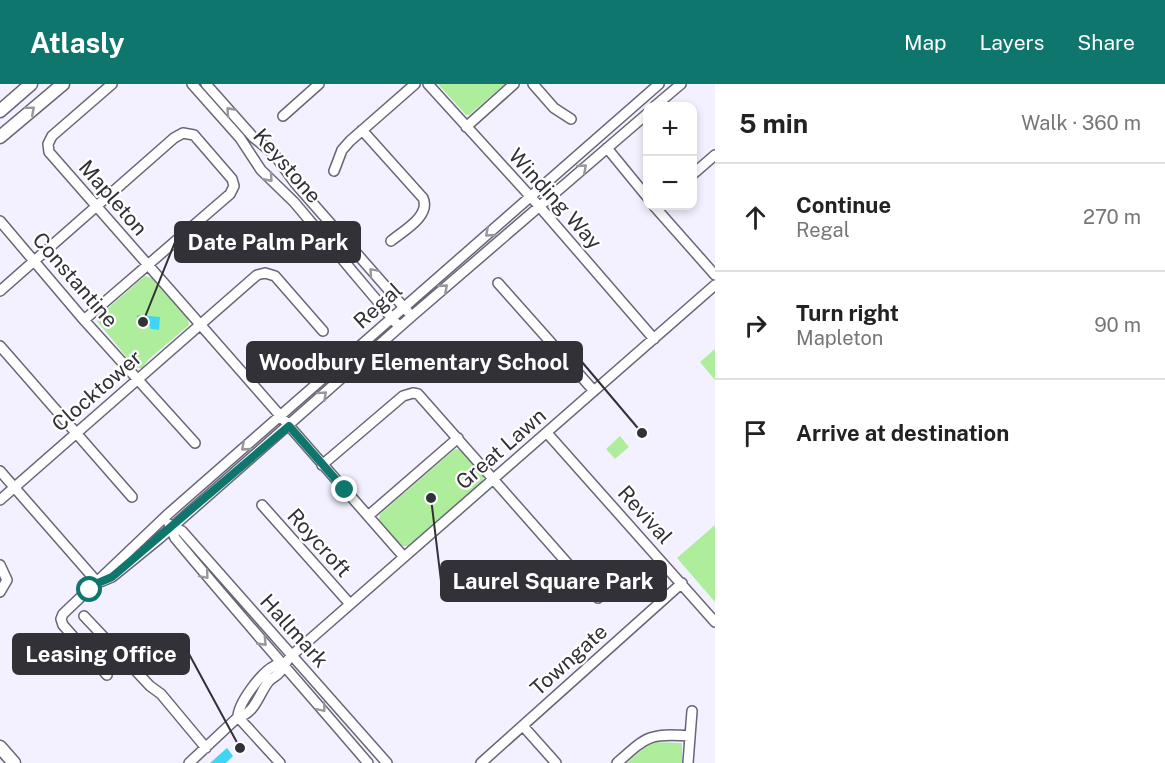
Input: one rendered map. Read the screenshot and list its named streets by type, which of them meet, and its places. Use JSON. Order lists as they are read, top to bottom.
{
  "streets": {
    "street": [
      "Keystone",
      "Mapleton",
      "Winding Way",
      "Constantine",
      "Regal",
      "Clocktower",
      "Great Lawn",
      "Revival",
      "Roycroft",
      "Hallmark",
      "Towngate"
    ]
  },
  "crossings": [
    ["Keystone", "Regal"],
    ["Mapleton", "Regal"],
    ["Mapleton", "Clocktower"],
    ["Mapleton", "Great Lawn"],
    ["Winding Way", "Regal"],
    ["Winding Way", "Great Lawn"],
    ["Constantine", "Clocktower"],
    ["Regal", "Hallmark"],
    ["Great Lawn", "Revival"],
    ["Great Lawn", "Roycroft"],
    ["Great Lawn", "Hallmark"],
    ["Revival", "Towngate"]
  ],
  "places": [
    "Date Palm Park",
    "Woodbury Elementary School",
    "Laurel Square Park",
    "Leasing Office"
  ],
  "page": {
    "header": "Atlasly",
    "nav": ["Map", "Layers", "Share"],
    "heading": ["5 min", "Walk · 360 m"],
    "map_buttons": ["+", "−"],
    "list": [
      ["Continue", "Regal", "270 m"],
      ["Turn right", "Mapleton", "90 m"],
      "Arrive at destination"
    ]
  }
}
